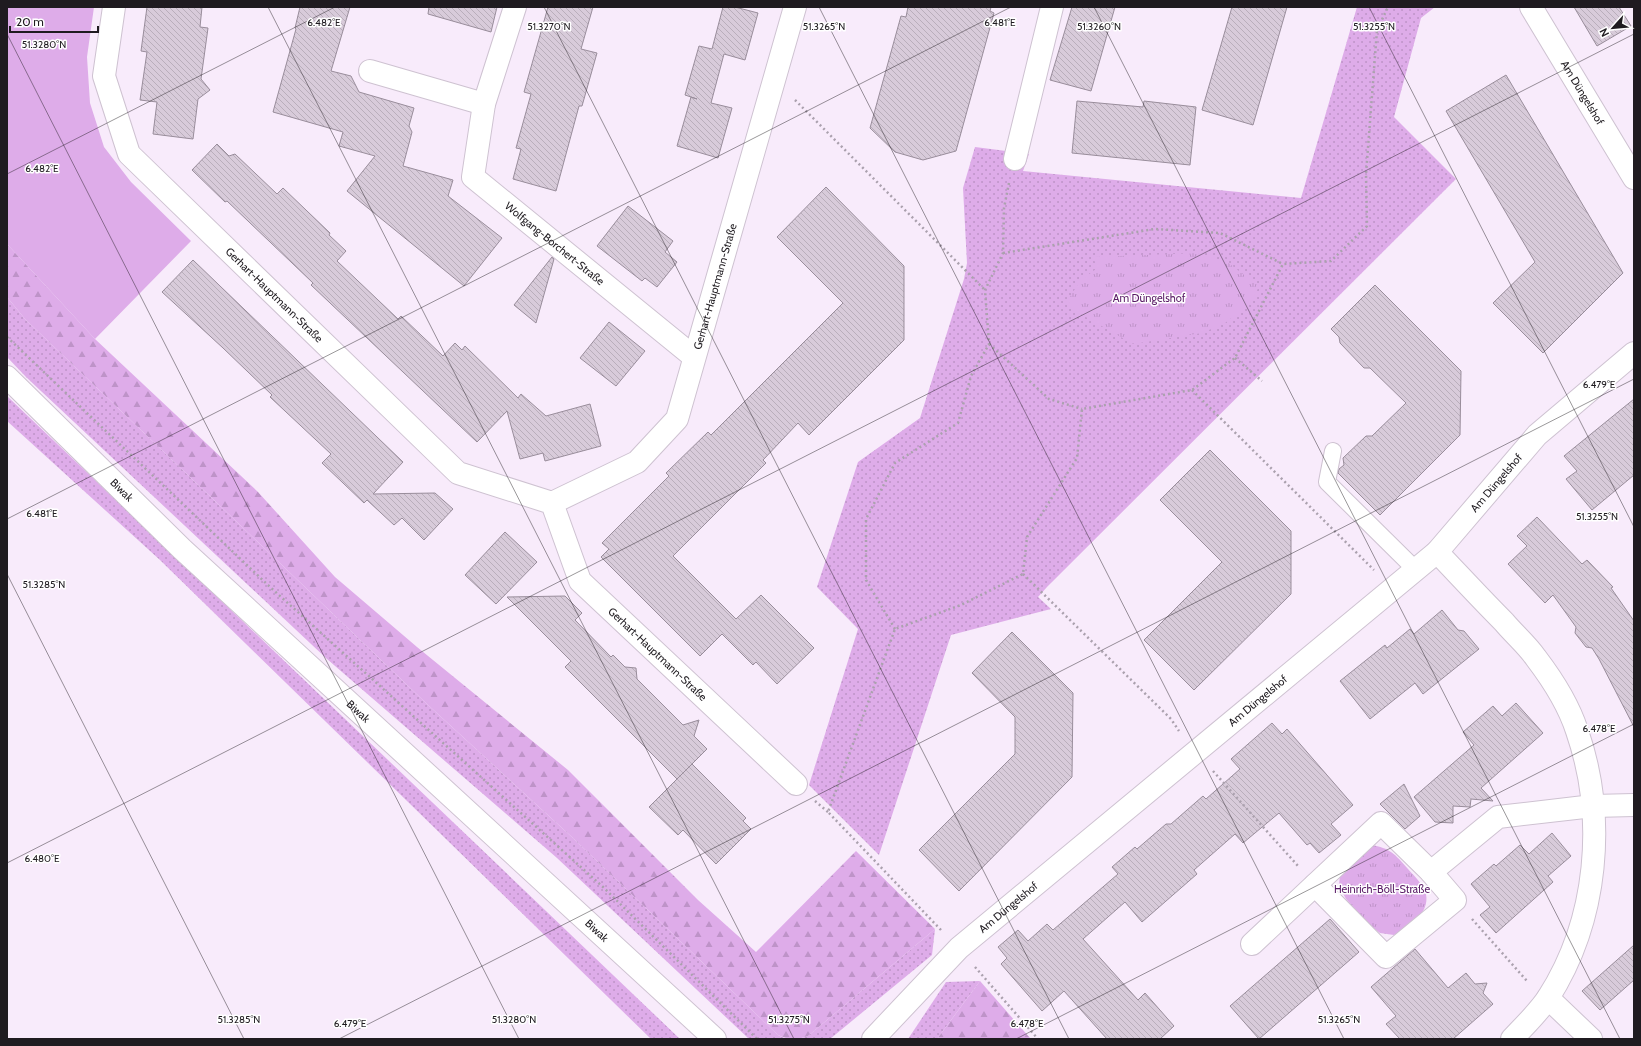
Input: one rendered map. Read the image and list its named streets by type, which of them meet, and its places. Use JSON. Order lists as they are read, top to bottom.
{
  "streets": {
    "street": [
      "Am Düngelshof",
      "Wolfgang-Borchert-Straße",
      "Gerhart-Hauptmann-Straße",
      "Biwak"
    ]
  },
  "crossings": [
    ["Wolfgang-Borchert-Straße", "Gerhart-Hauptmann-Straße"]
  ],
  "parks": ["Am Düngelshof", "Heinrich-Böll-Straße"],
  "scale_bar": "20 m",
  "north": "bottom left",
  "coordinates": [
    "6.482°E",
    "6.481°E",
    "51.3270°N",
    "51.3265°N",
    "51.3260°N",
    "51.3255°N",
    "51.3280°N",
    "6.479°E",
    "51.3285°N",
    "6.478°E",
    "6.480°E",
    "51.3275°N"
  ]
}
